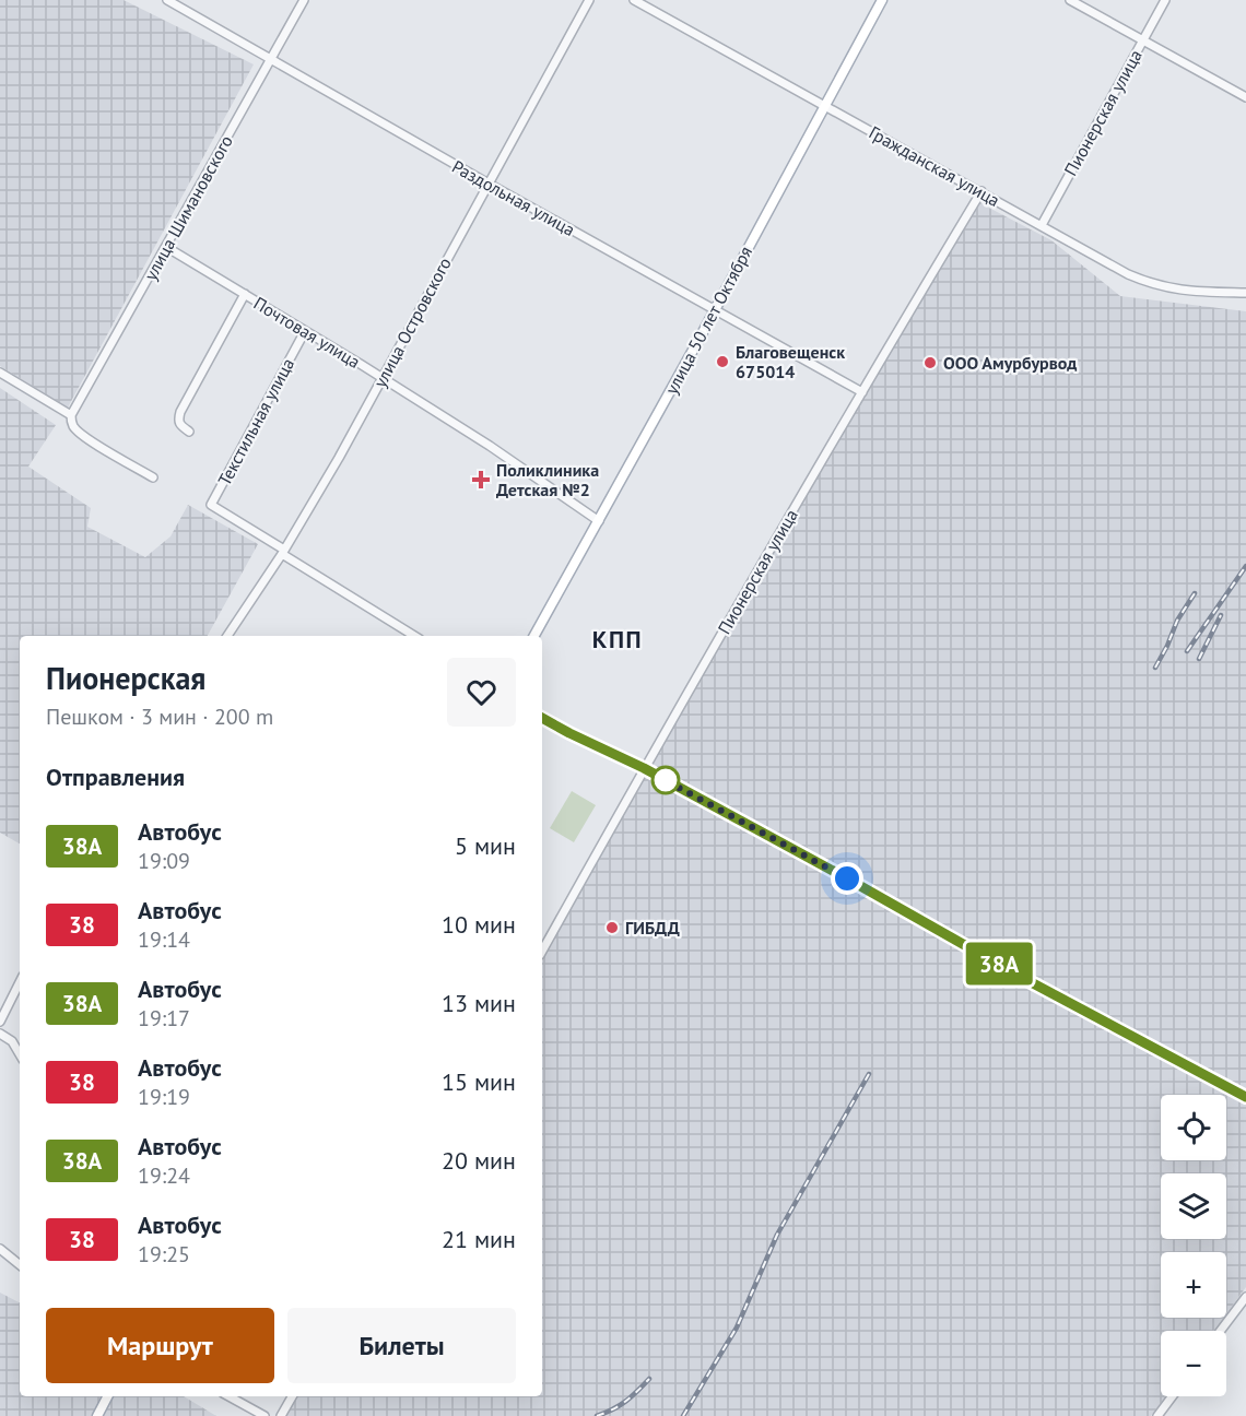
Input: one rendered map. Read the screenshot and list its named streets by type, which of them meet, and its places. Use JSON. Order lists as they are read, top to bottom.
{
  "streets": {
    "main road": ["улица 50 лет Октября"],
    "street": [
      "Пионерская улица",
      "Гражданская улица",
      "Раздольная улица",
      "улица Шимановского",
      "улица Островского",
      "Почтовая улица",
      "Текстильная улица"
    ]
  },
  "crossings": [
    ["Пионерская улица", "Гражданская улица"],
    ["Пионерская улица", "Раздольная улица"],
    ["Гражданская улица", "улица 50 лет Октября"],
    ["Раздольная улица", "улица Шимановского"],
    ["Раздольная улица", "улица 50 лет Октября"],
    ["Раздольная улица", "улица Островского"],
    ["улица Шимановского", "Почтовая улица"],
    ["улица 50 лет Октября", "Почтовая улица"],
    ["улица Островского", "Почтовая улица"],
    ["улица Островского", "Текстильная улица"],
    ["Почтовая улица", "Текстильная улица"]
  ],
  "districts": ["КПП"],
  "places": {
    "other": ["Благовещенск 675014", "ООО Амурбурвод", "ГИБДД"],
    "health": ["Поликлиника Детская №2"]
  },
  "lines": ["bus line 38А"],
  "page": {
    "on_map": "38А",
    "heading": [
      ["Пионерская", "Пешком · 3 мин · 200 m"],
      "Отправления"
    ],
    "list": [
      {
        "mark": "38А",
        "name": "Автобус",
        "note": "19:09",
        "value": "5 мин"
      },
      {
        "mark": "38",
        "name": "Автобус",
        "note": "19:14",
        "value": "10 мин"
      },
      {
        "mark": "38А",
        "name": "Автобус",
        "note": "19:17",
        "value": "13 мин"
      },
      {
        "mark": "38",
        "name": "Автобус",
        "note": "19:19",
        "value": "15 мин"
      },
      {
        "mark": "38А",
        "name": "Автобус",
        "note": "19:24",
        "value": "20 мин"
      },
      {
        "mark": "38",
        "name": "Автобус",
        "note": "19:25",
        "value": "21 мин"
      }
    ],
    "map_buttons": ["+", "−"],
    "buttons": ["Маршрут", "Билеты"]
  }
}
